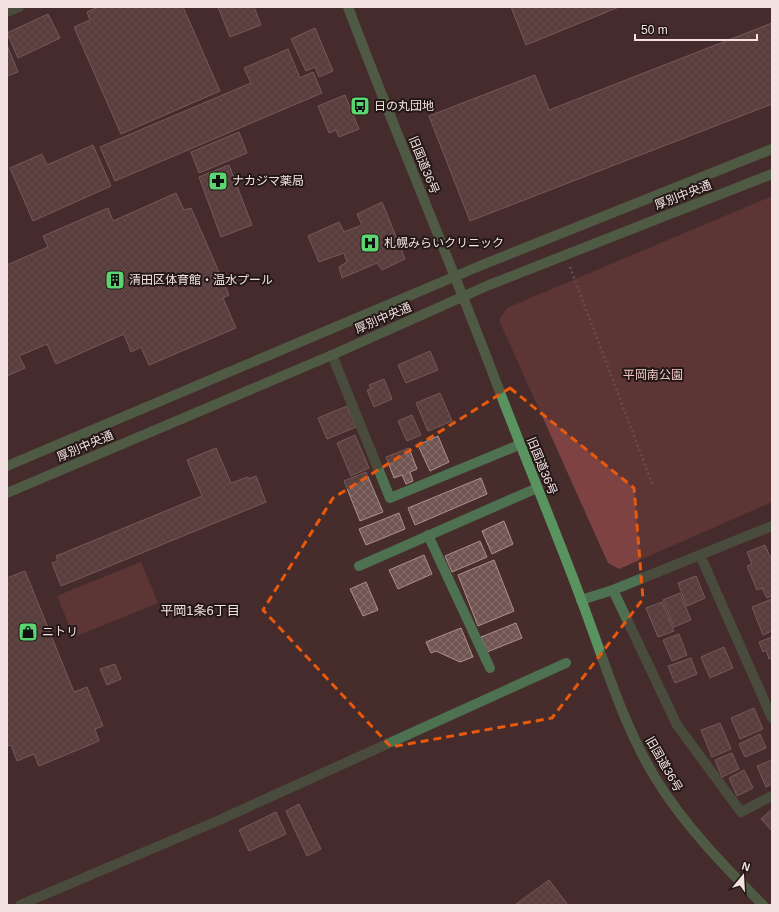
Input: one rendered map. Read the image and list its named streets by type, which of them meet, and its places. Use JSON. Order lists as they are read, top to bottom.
{
  "streets": {
    "main road": ["旧国道36号", "厚別中央通"]
  },
  "crossings": [
    ["旧国道36号", "厚別中央通"]
  ],
  "districts": ["平岡1条6丁目"],
  "parks": ["平岡南公園"],
  "places": {
    "bus stop": ["日の丸団地"],
    "pharmacy": ["ナカジマ薬局"],
    "hospital": ["札幌みらいクリニック"],
    "building": ["清田区体育館・温水プール"],
    "shop": ["ニトリ"]
  },
  "scale_bar": "50 m",
  "north": "top"
}
